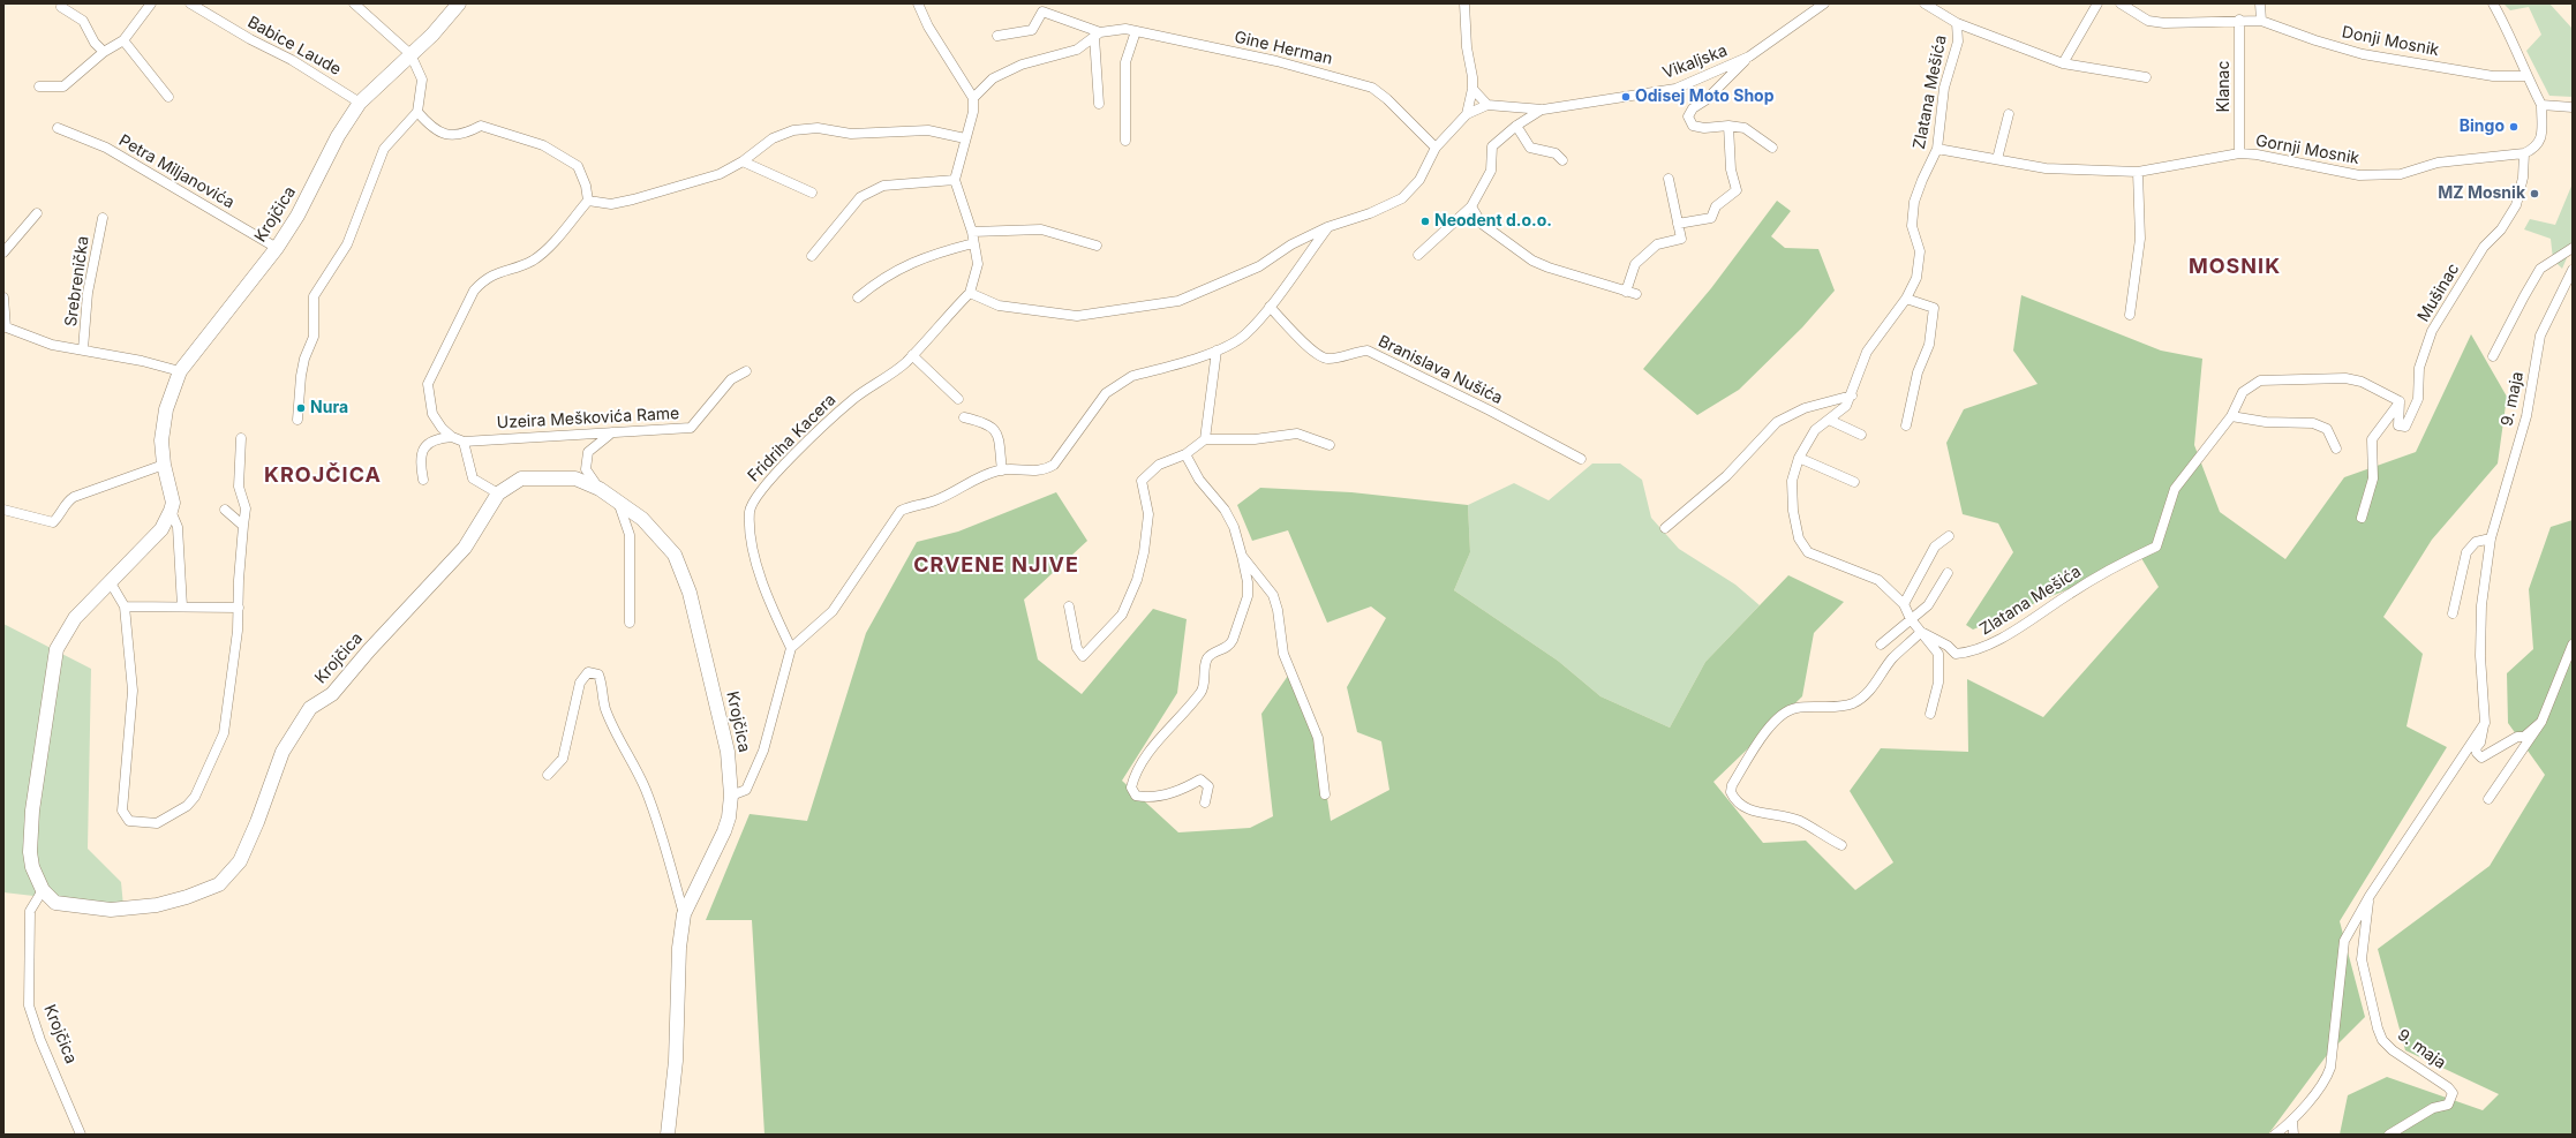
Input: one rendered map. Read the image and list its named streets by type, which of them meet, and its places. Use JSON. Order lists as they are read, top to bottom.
{
  "streets": {
    "main road": ["Krojčica"],
    "street": [
      "Donji Mosnik",
      "Babice Laude",
      "Gine Herman",
      "Vikaljska",
      "Klanac",
      "Zlatana Mešića",
      "Gornji Mosnik",
      "Petra Miljanovića",
      "Srebrenička",
      "Mušinac",
      "Branislava Nušića",
      "9. maja",
      "Uzeira Meškovića Rame",
      "Fridriha Kacera"
    ]
  },
  "crossings": [
    ["Donji Mosnik", "Klanac"],
    ["Babice Laude", "Krojčica"],
    ["Klanac", "Gornji Mosnik"],
    ["Zlatana Mešića", "Gornji Mosnik"],
    ["Gornji Mosnik", "Mušinac"],
    ["Petra Miljanovića", "Krojčica"],
    ["Krojčica", "Srebrenička"]
  ],
  "districts": ["MOSNIK", "KROJČICA", "CRVENE NJIVE"],
  "places": [
    "Odisej Moto Shop",
    "Bingo",
    "MZ Mosnik",
    "Neodent d.o.o.",
    "Nura"
  ]
}
